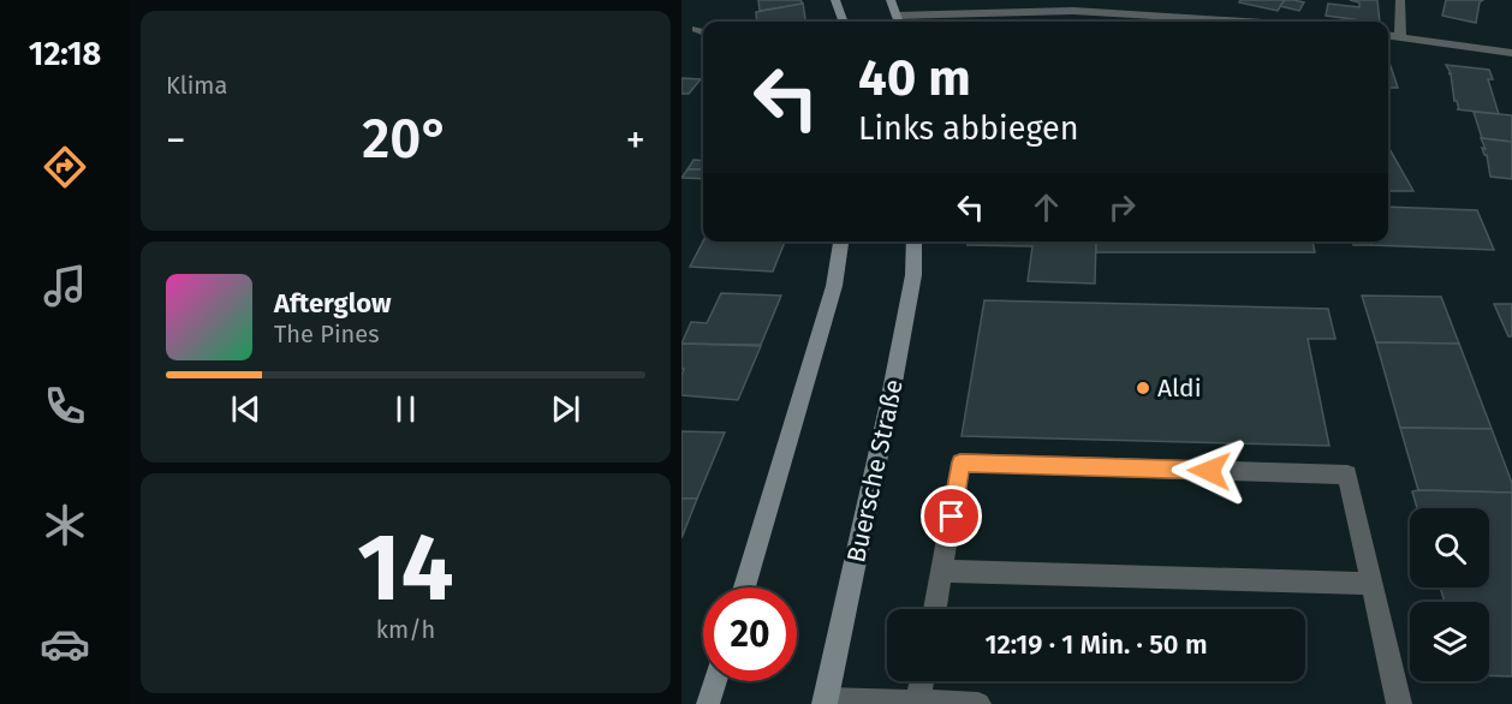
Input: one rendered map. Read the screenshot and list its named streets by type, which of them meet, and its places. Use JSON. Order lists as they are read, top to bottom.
{
  "streets": {
    "main road": ["Buersche Straße"]
  },
  "places": ["Aldi"],
  "page": {
    "tabs": "12:18",
    "tile": [
      "Klima",
      ["14", "km/h"]
    ],
    "turn": ["40 m", "Links abbiegen"],
    "heat": ["−", "20°", "+"],
    "song": ["Afterglow", "The Pines"],
    "limit": "20",
    "trip": "12:19 · 1 Min. · 50 m"
  }
}
